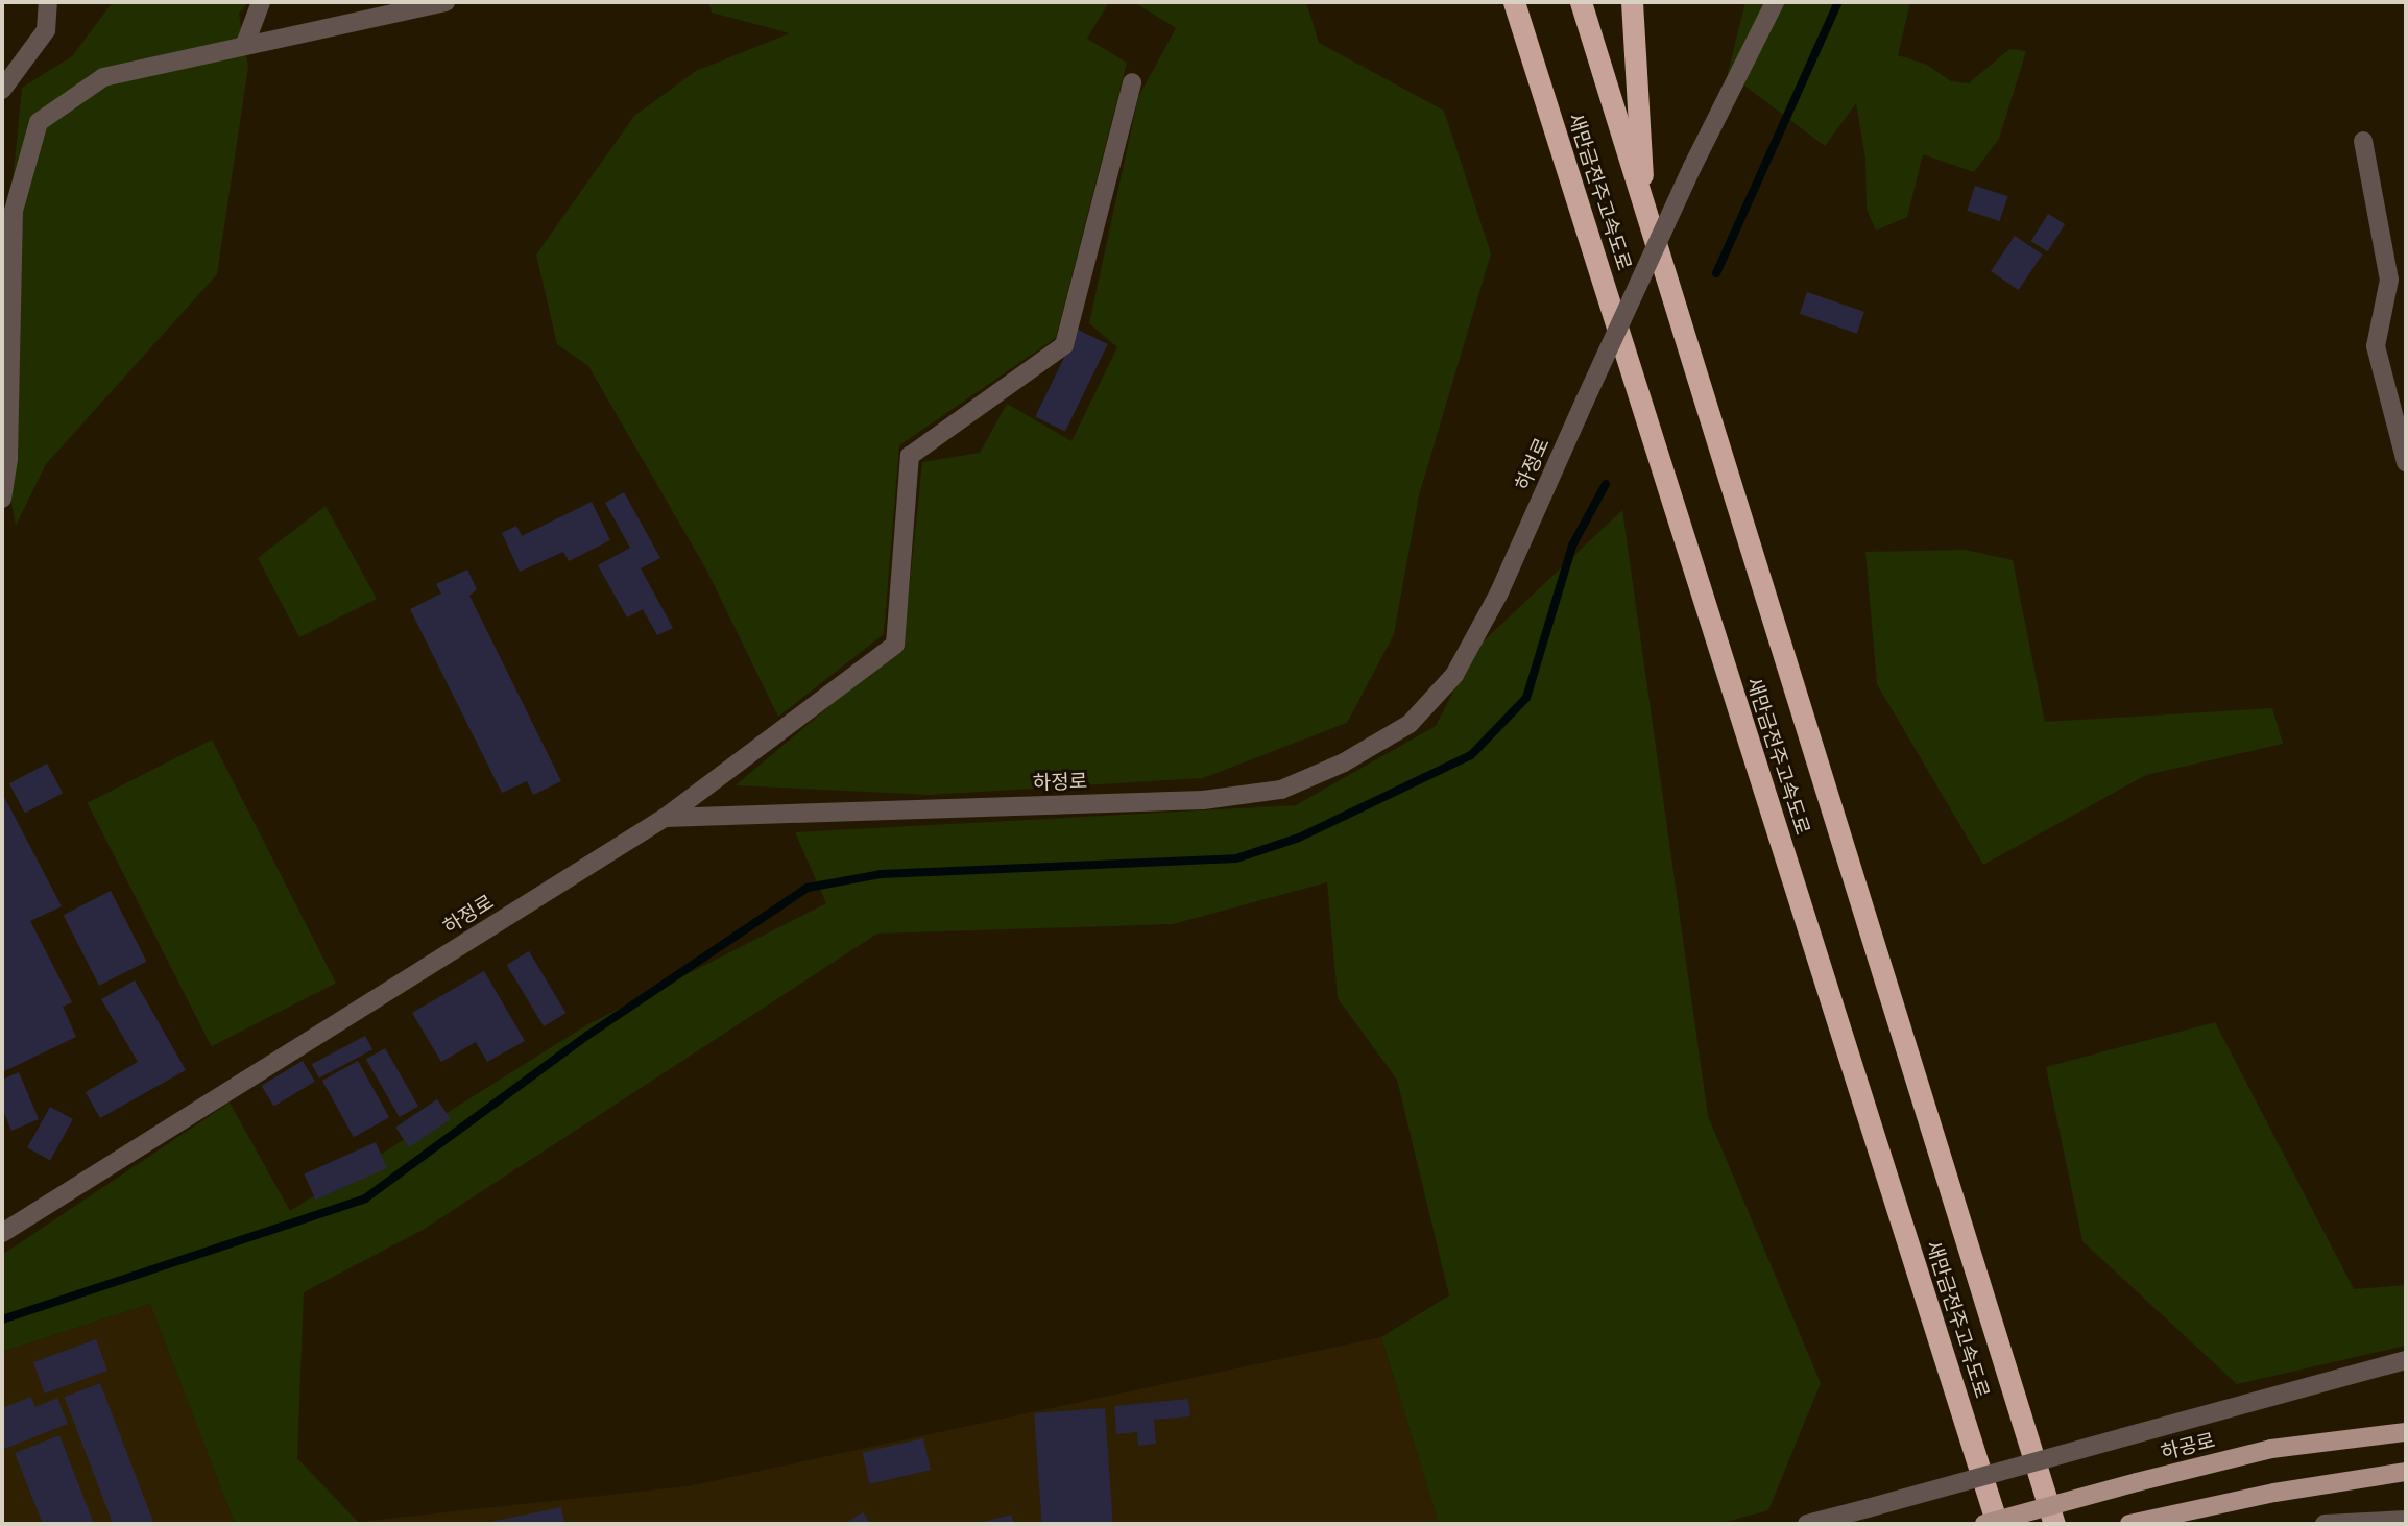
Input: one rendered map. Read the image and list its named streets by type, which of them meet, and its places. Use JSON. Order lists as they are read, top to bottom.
{
  "streets": {
    "highway": ["새만금전주고속도로"],
    "main road": ["하공로"],
    "street": ["하정로"]
  }
}
